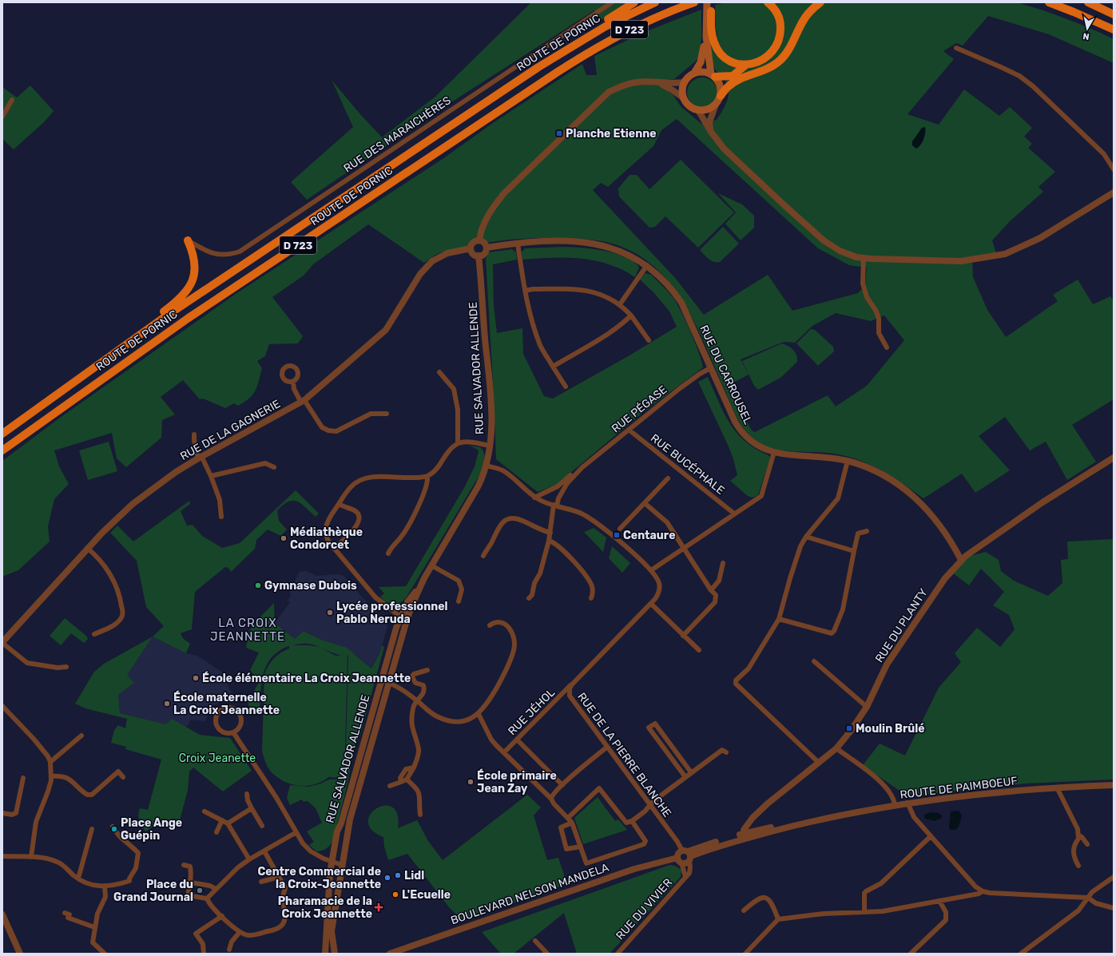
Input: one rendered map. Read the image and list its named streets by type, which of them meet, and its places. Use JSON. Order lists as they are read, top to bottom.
{
  "streets": {
    "highway": ["D 723", "ROUTE DE PORNIC"],
    "street": [
      "RUE DES MARAICHÈRES",
      "RUE SALVADOR ALLENDE",
      "RUE DU CARROUSEL",
      "RUE PÉGASE",
      "RUE DE LA GAGNERIE",
      "RUE BUCÉPHALE",
      "RUE DU PLANTY",
      "RUE JÉHOL",
      "RUE DE LA PIERRE BLANCHE",
      "ROUTE DE PAIMBOEUF",
      "BOULEVARD NELSON MANDELA",
      "RUE DU VIVIER"
    ]
  },
  "crossings": [
    ["RUE SALVADOR ALLENDE", "RUE DU CARROUSEL"],
    ["RUE SALVADOR ALLENDE", "RUE DE LA GAGNERIE"],
    ["RUE SALVADOR ALLENDE", "RUE DE LA PIERRE BLANCHE"],
    ["RUE DU CARROUSEL", "RUE PÉGASE"],
    ["RUE DU CARROUSEL", "RUE DE LA GAGNERIE"],
    ["RUE DU CARROUSEL", "RUE DU PLANTY"],
    ["RUE PÉGASE", "RUE BUCÉPHALE"],
    ["RUE PÉGASE", "RUE DE LA PIERRE BLANCHE"],
    ["RUE DU PLANTY", "ROUTE DE PAIMBOEUF"],
    ["RUE JÉHOL", "RUE DE LA PIERRE BLANCHE"],
    ["RUE DE LA PIERRE BLANCHE", "ROUTE DE PAIMBOEUF"],
    ["RUE DE LA PIERRE BLANCHE", "BOULEVARD NELSON MANDELA"],
    ["RUE DE LA PIERRE BLANCHE", "RUE DU VIVIER"],
    ["ROUTE DE PAIMBOEUF", "BOULEVARD NELSON MANDELA"],
    ["ROUTE DE PAIMBOEUF", "RUE DU VIVIER"],
    ["BOULEVARD NELSON MANDELA", "RUE DU VIVIER"]
  ],
  "districts": ["LA CROIX JEANNETTE"],
  "parks": ["Croix Jeanette"],
  "places": {
    "transit": ["Planche Etienne", "Centaure", "Moulin Brûlé"],
    "other": [
      "Médiathèque Condorcet",
      "Gymnase Dubois",
      "Lycée professionnel Pablo Neruda",
      "École élémentaire La Croix Jeannette",
      "École maternelle La Croix Jeannette",
      "École primaire Jean Zay",
      "Place Ange Guépin",
      "Lidl",
      "Centre Commercial de la Croix-Jeannette",
      "Place du Grand Journal",
      "L'Ecuelle"
    ],
    "health": ["Pharamacie de la Croix Jeannette"]
  },
  "north": "bottom"
}
